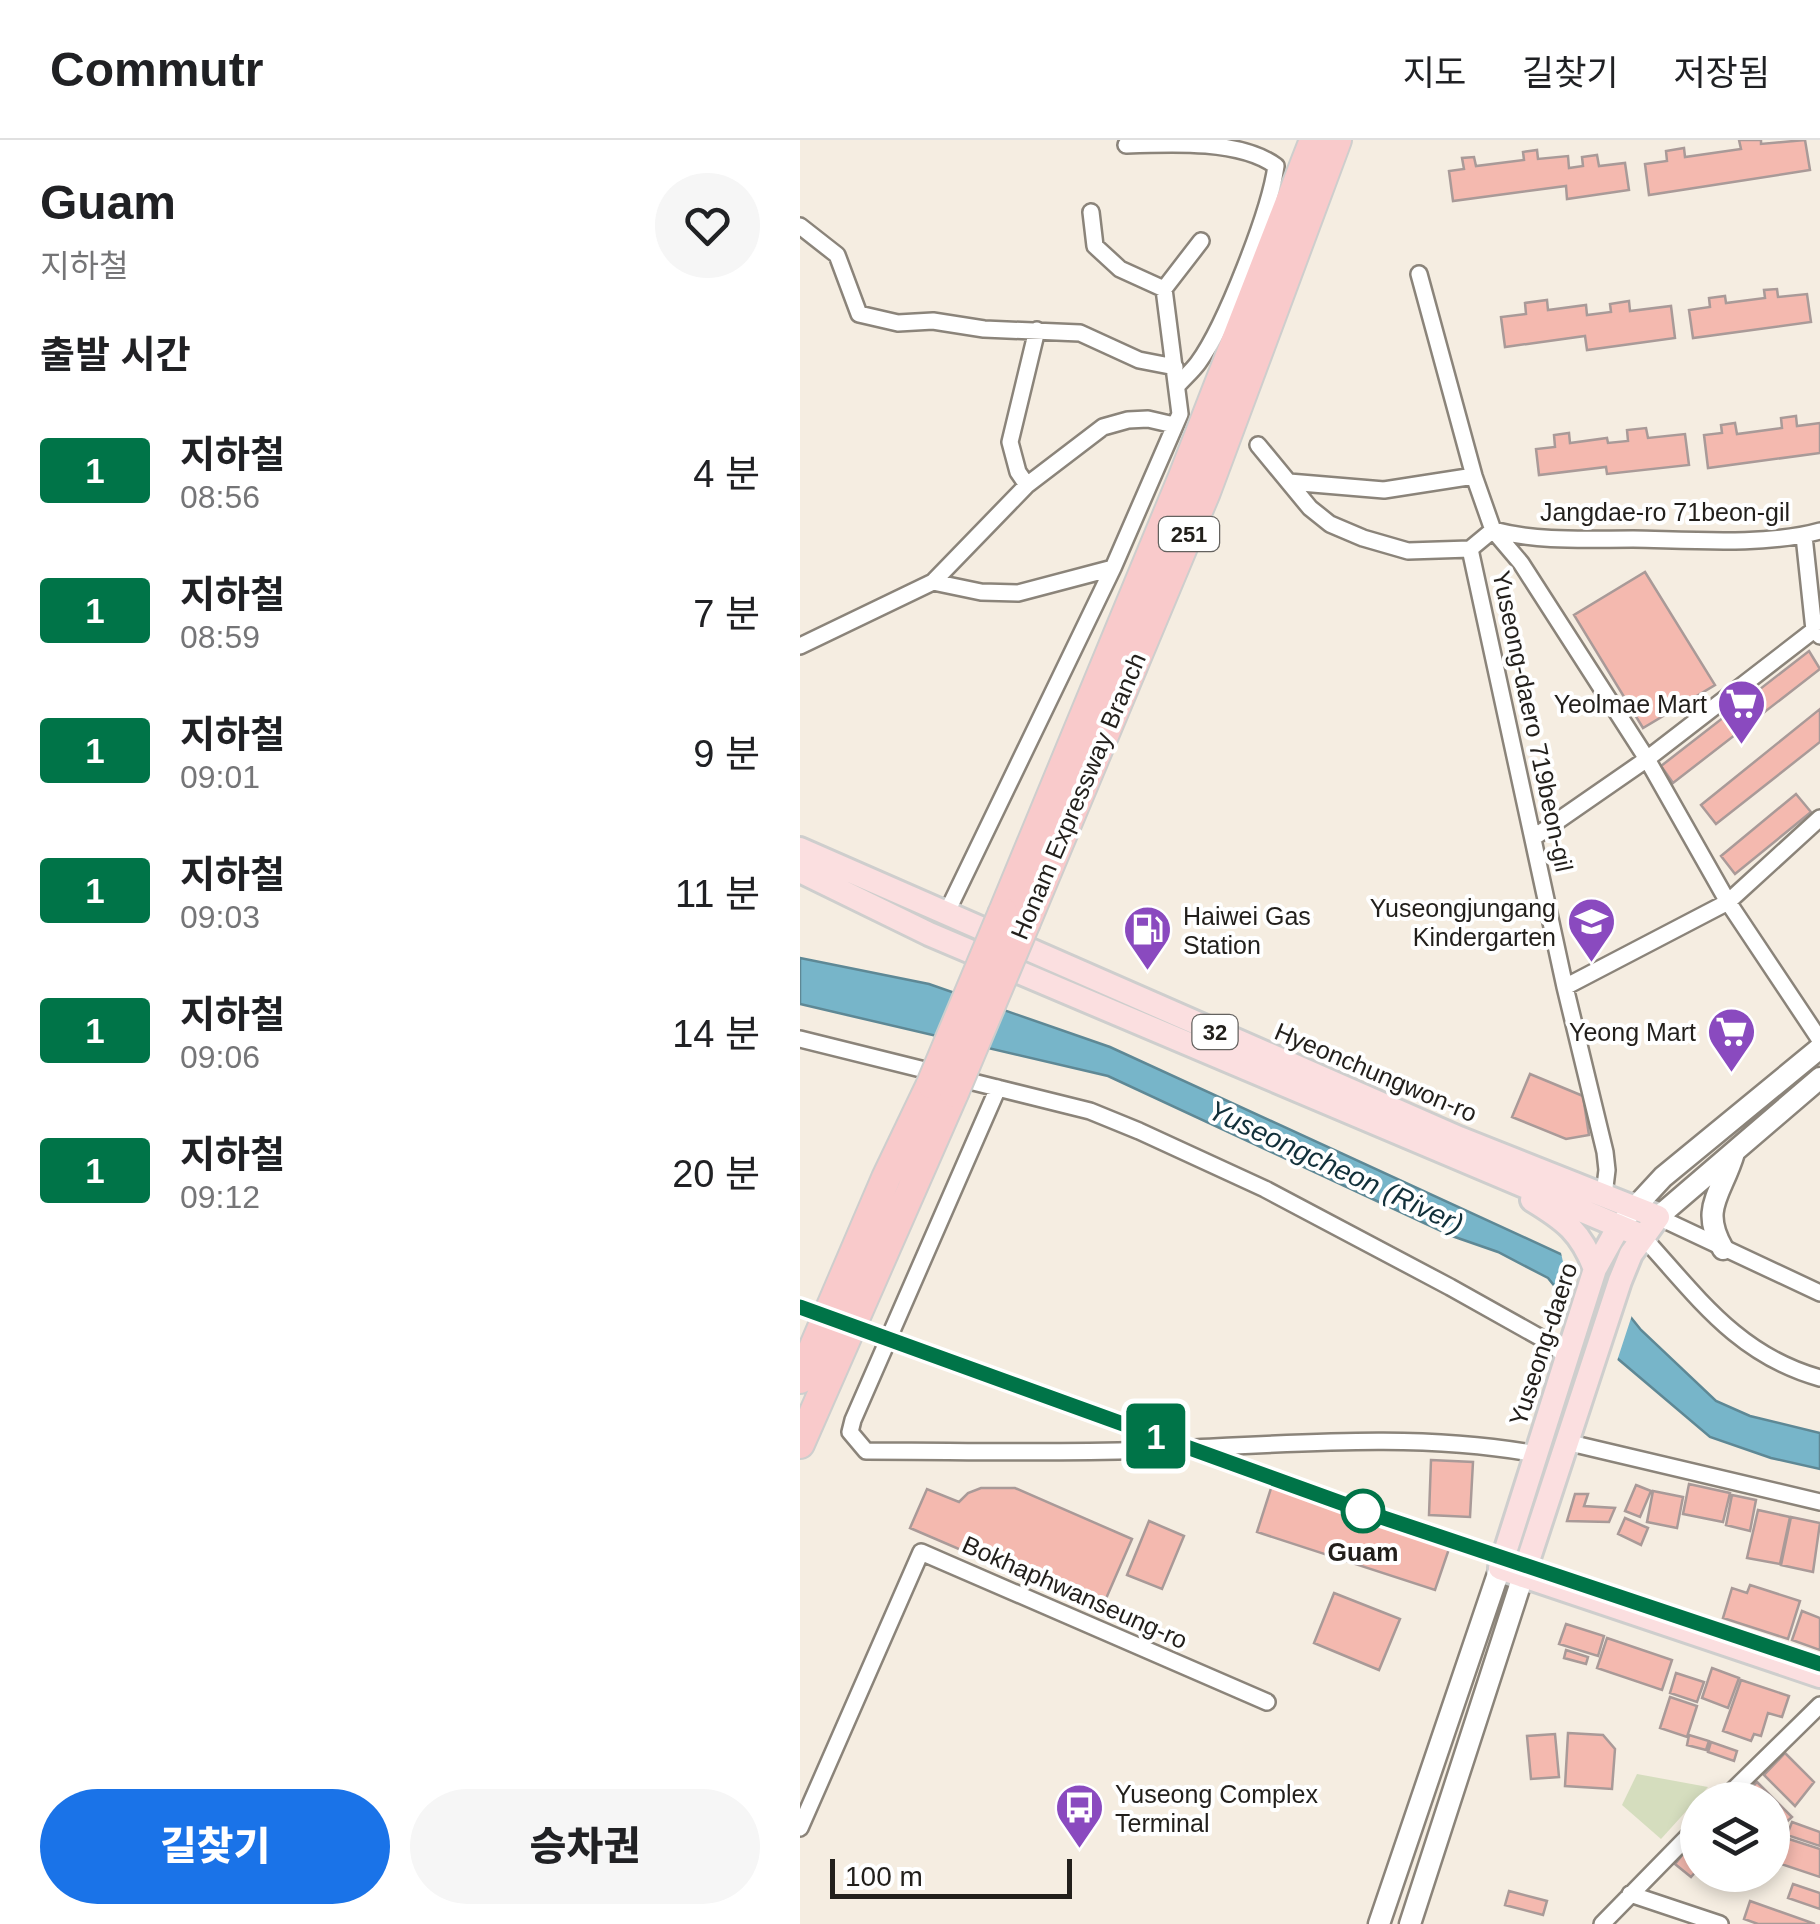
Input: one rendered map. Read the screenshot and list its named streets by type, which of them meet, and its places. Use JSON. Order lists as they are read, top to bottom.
{
  "streets": {
    "highway": ["251", "Honam Expressway Branch"],
    "main road": ["32", "Hyeonchungwon-ro", "Yuseong-daero"],
    "street": ["Jangdae-ro 71beon-gil", "Yuseong-daero 719beon-gil", "Bokhaphwanseung-ro"]
  },
  "crossings": [
    ["Yuseong-daero 719beon-gil", "Hyeonchungwon-ro"],
    ["Hyeonchungwon-ro", "Yuseong-daero"]
  ],
  "water": ["Yuseongcheon (River)"],
  "places": {
    "supermarket": ["Yeolmae Mart", "Yeong Mart"],
    "school or university": ["Yuseongjungang Kindergarten"],
    "fuel station": ["Haiwei Gas Station"],
    "other": ["Guam"],
    "bus stop": ["Yuseong Complex Terminal"]
  },
  "lines": ["metro line 1"],
  "scale_bar": "100 m",
  "page": {
    "header": "Commutr",
    "nav": ["지도", "길찾기", "저장됨"],
    "heading": [
      ["Guam", "지하철"],
      "출발 시간"
    ],
    "on_map": "1",
    "list": [
      {
        "mark": "1",
        "name": "지하철",
        "note": "08:56",
        "value": "4 분"
      },
      {
        "mark": "1",
        "name": "지하철",
        "note": "08:59",
        "value": "7 분"
      },
      {
        "mark": "1",
        "name": "지하철",
        "note": "09:01",
        "value": "9 분"
      },
      {
        "mark": "1",
        "name": "지하철",
        "note": "09:03",
        "value": "11 분"
      },
      {
        "mark": "1",
        "name": "지하철",
        "note": "09:06",
        "value": "14 분"
      },
      {
        "mark": "1",
        "name": "지하철",
        "note": "09:12",
        "value": "20 분"
      }
    ],
    "buttons": ["길찾기", "승차권"],
    "scale": "100 m"
  }
}
